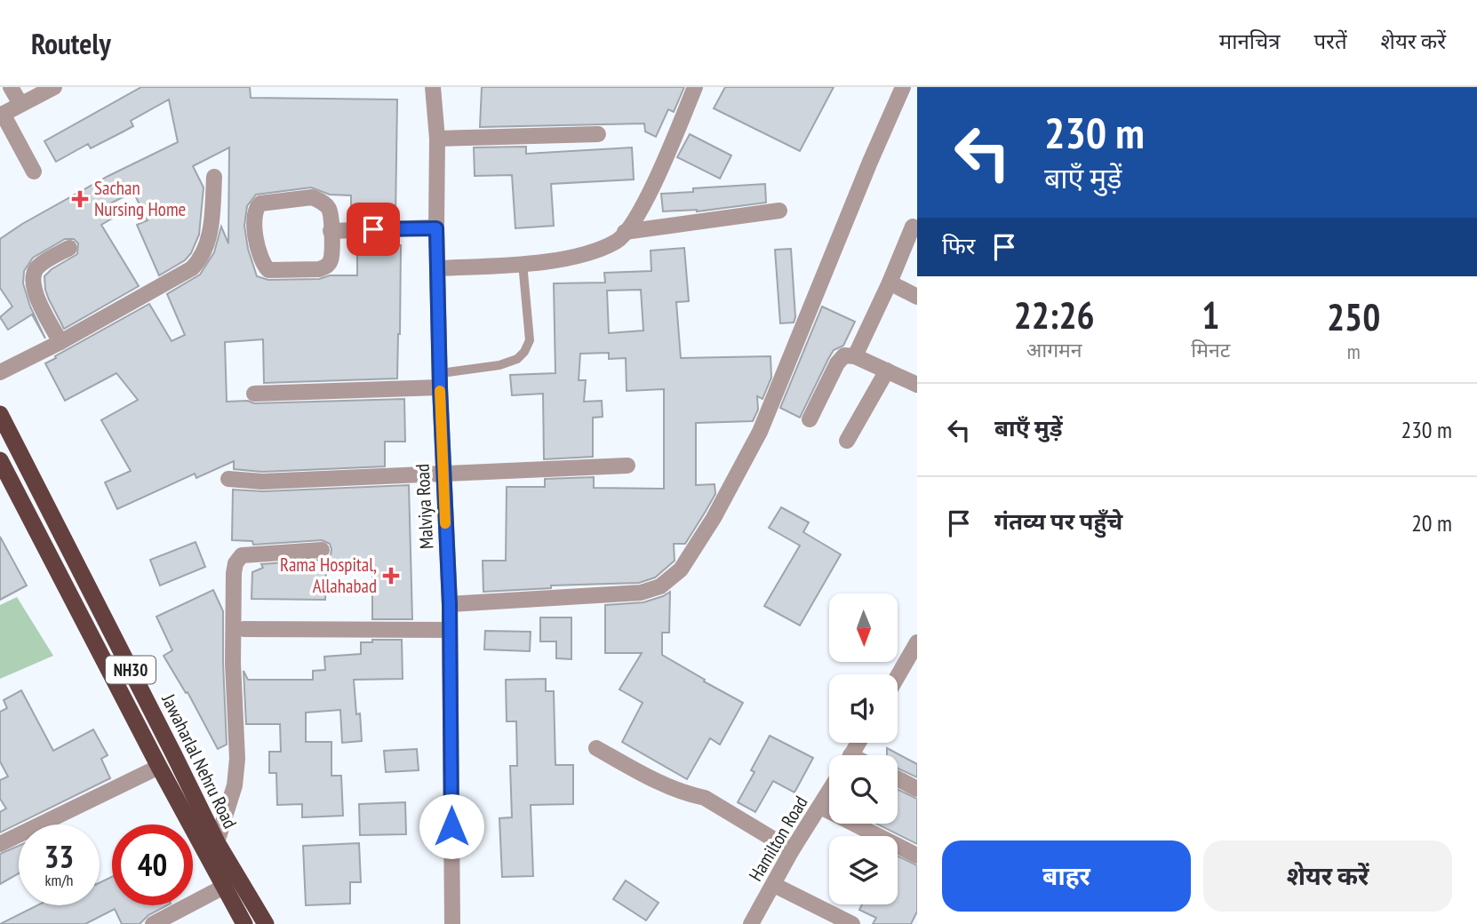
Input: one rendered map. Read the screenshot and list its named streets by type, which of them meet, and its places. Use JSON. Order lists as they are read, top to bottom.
{
  "streets": {
    "highway": ["NH30", "Jawaharlal Nehru Road"],
    "street": ["Malviya Road", "Hamilton Road"]
  },
  "places": {
    "health": ["Sachan Nursing Home", "Rama Hospital, Allahabad"]
  },
  "north": "bottom",
  "page": {
    "header": "Routely",
    "nav": ["मानचित्र", "परतें", "शेयर करें"],
    "turn": ["230 m", "बाएँ मुड़ें"],
    "then": "फिर",
    "eta": [
      "22:26",
      "आगमन",
      "1",
      "मिनट",
      "250",
      "m"
    ],
    "list": [
      {
        "name": "बाएँ मुड़ें",
        "value": "230 m"
      },
      {
        "name": "गंतव्य पर पहुँचे",
        "value": "20 m"
      }
    ],
    "speed": "33 km/h",
    "limit": "40",
    "buttons": ["बाहर", "शेयर करें"]
  }
}
